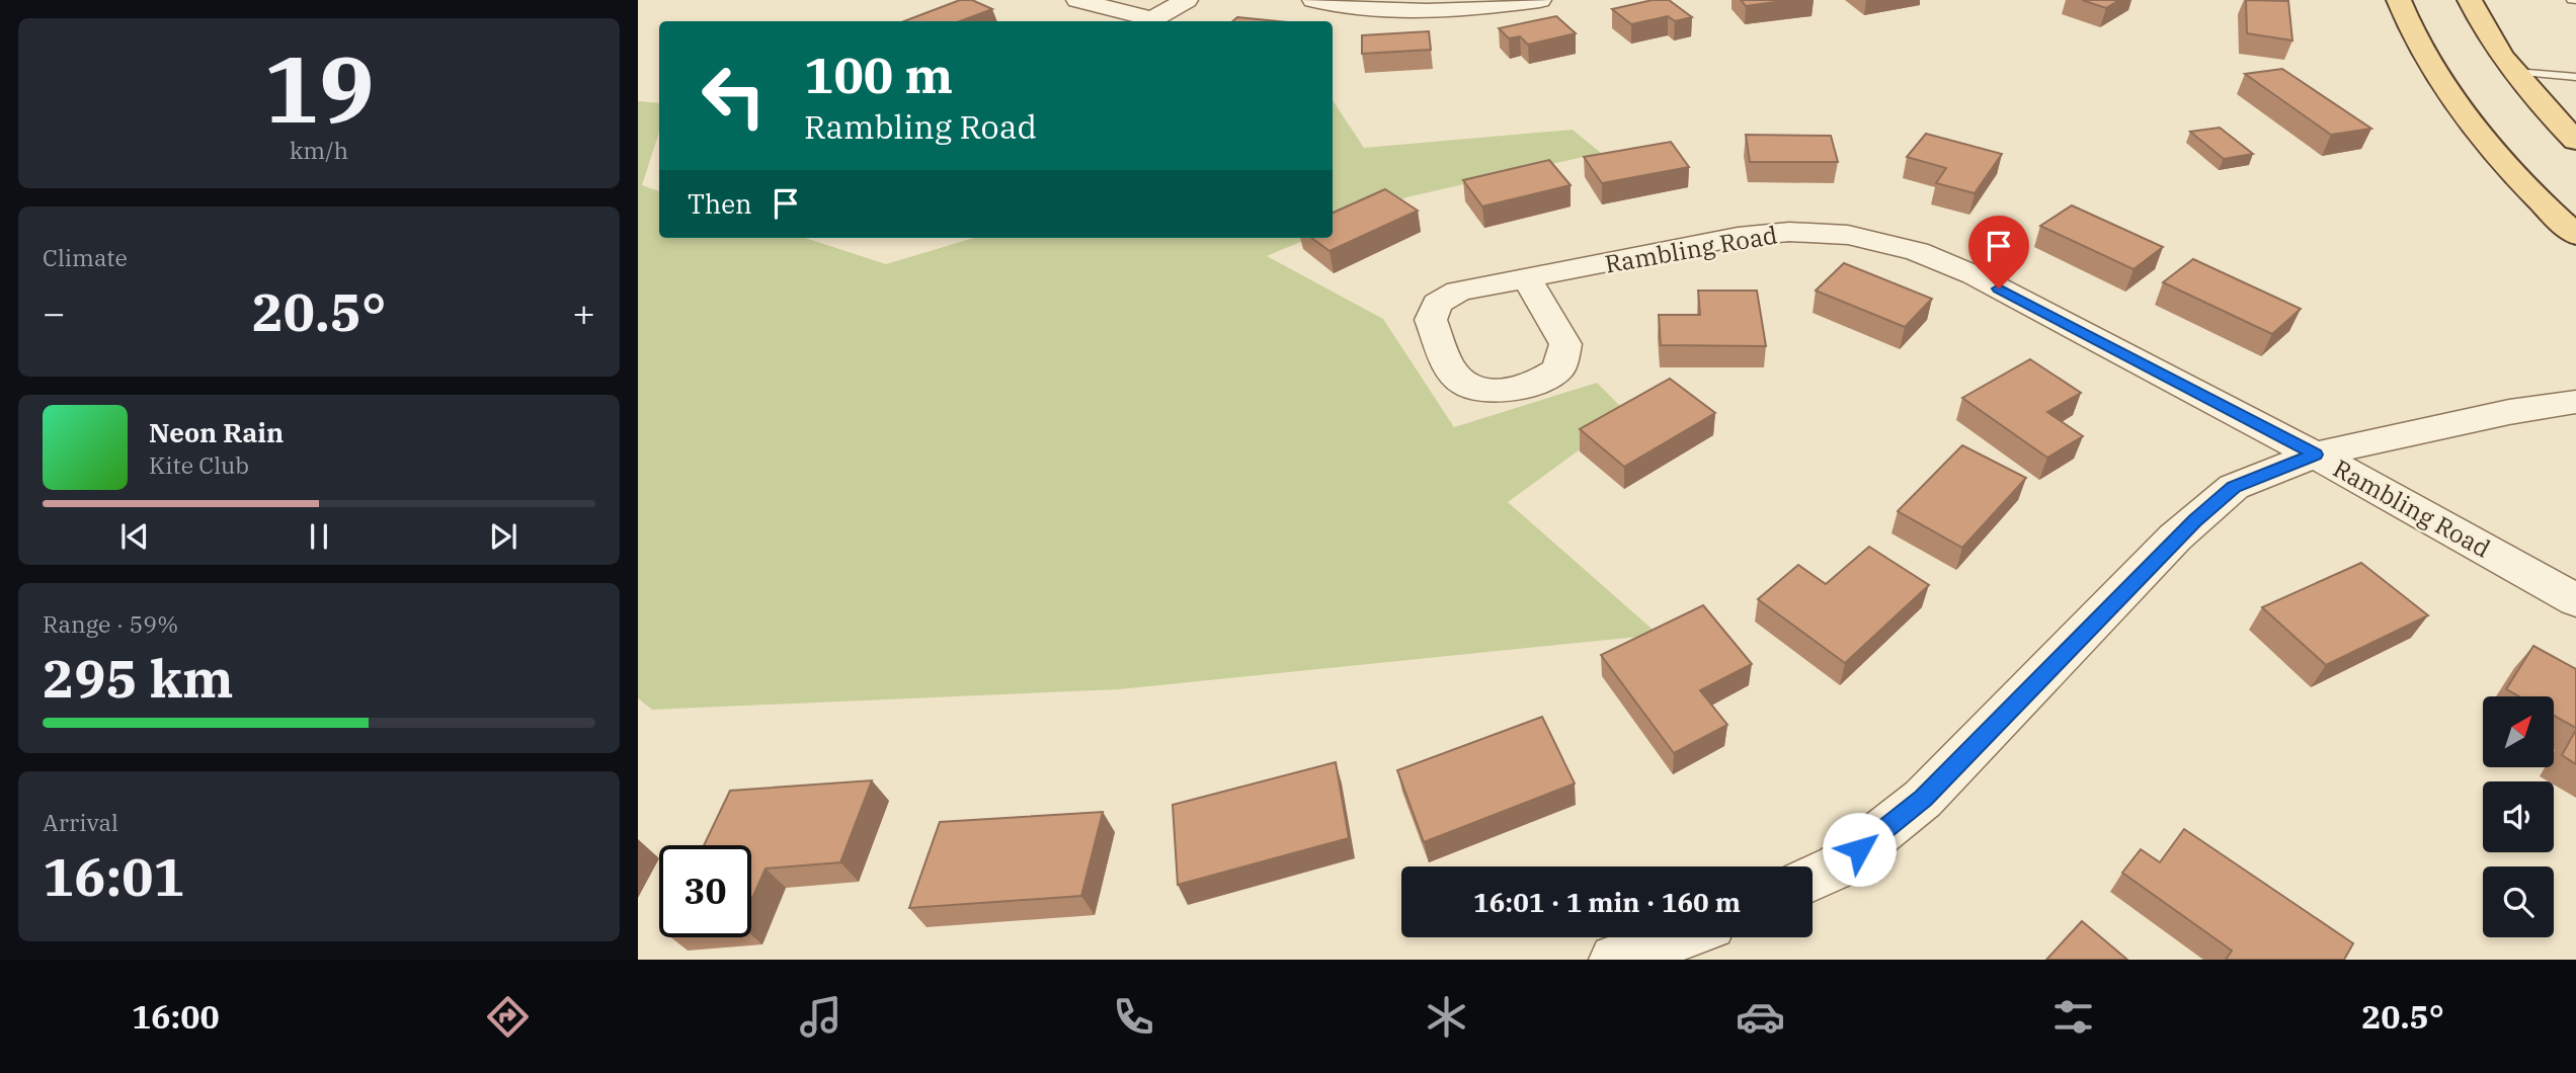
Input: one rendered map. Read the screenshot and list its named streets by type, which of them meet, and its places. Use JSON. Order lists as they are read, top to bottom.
{
  "streets": {
    "street": ["Rambling Road"]
  },
  "north": "top right",
  "page": {
    "tile": [
      ["19", "km/h"],
      "Climate",
      ["Range · 59%", "295 km"],
      ["Arrival", "16:01"]
    ],
    "turn": ["100 m", "Rambling Road"],
    "then": "Then",
    "heat": ["−", "20.5°", "+"],
    "song": ["Neon Rain", "Kite Club"],
    "limit": "30",
    "trip": "16:01 · 1 min · 160 m",
    "tabs": ["16:00", "20.5°"]
  }
}
